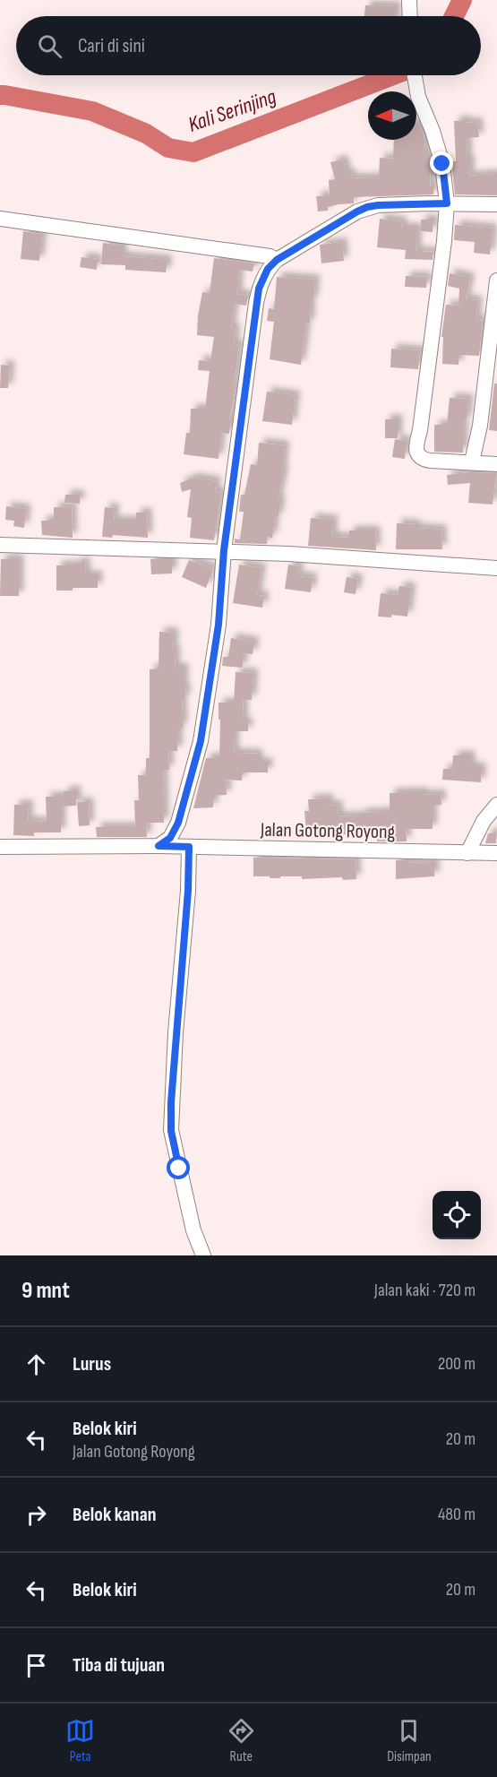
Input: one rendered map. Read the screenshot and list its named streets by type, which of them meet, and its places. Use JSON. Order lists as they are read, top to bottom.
{
  "streets": {
    "street": ["Jalan Gotong Royong"]
  },
  "water": ["Kali Serinjing"],
  "north": "left",
  "page": {
    "search": "Cari di sini",
    "heading": ["9 mnt", "Jalan kaki · 720 m"],
    "list": [
      ["Lurus", "200 m"],
      ["Belok kiri", "Jalan Gotong Royong", "20 m"],
      ["Belok kanan", "480 m"],
      ["Belok kiri", "20 m"],
      "Tiba di tujuan"
    ],
    "nav": ["Peta", "Rute", "Disimpan"]
  }
}
